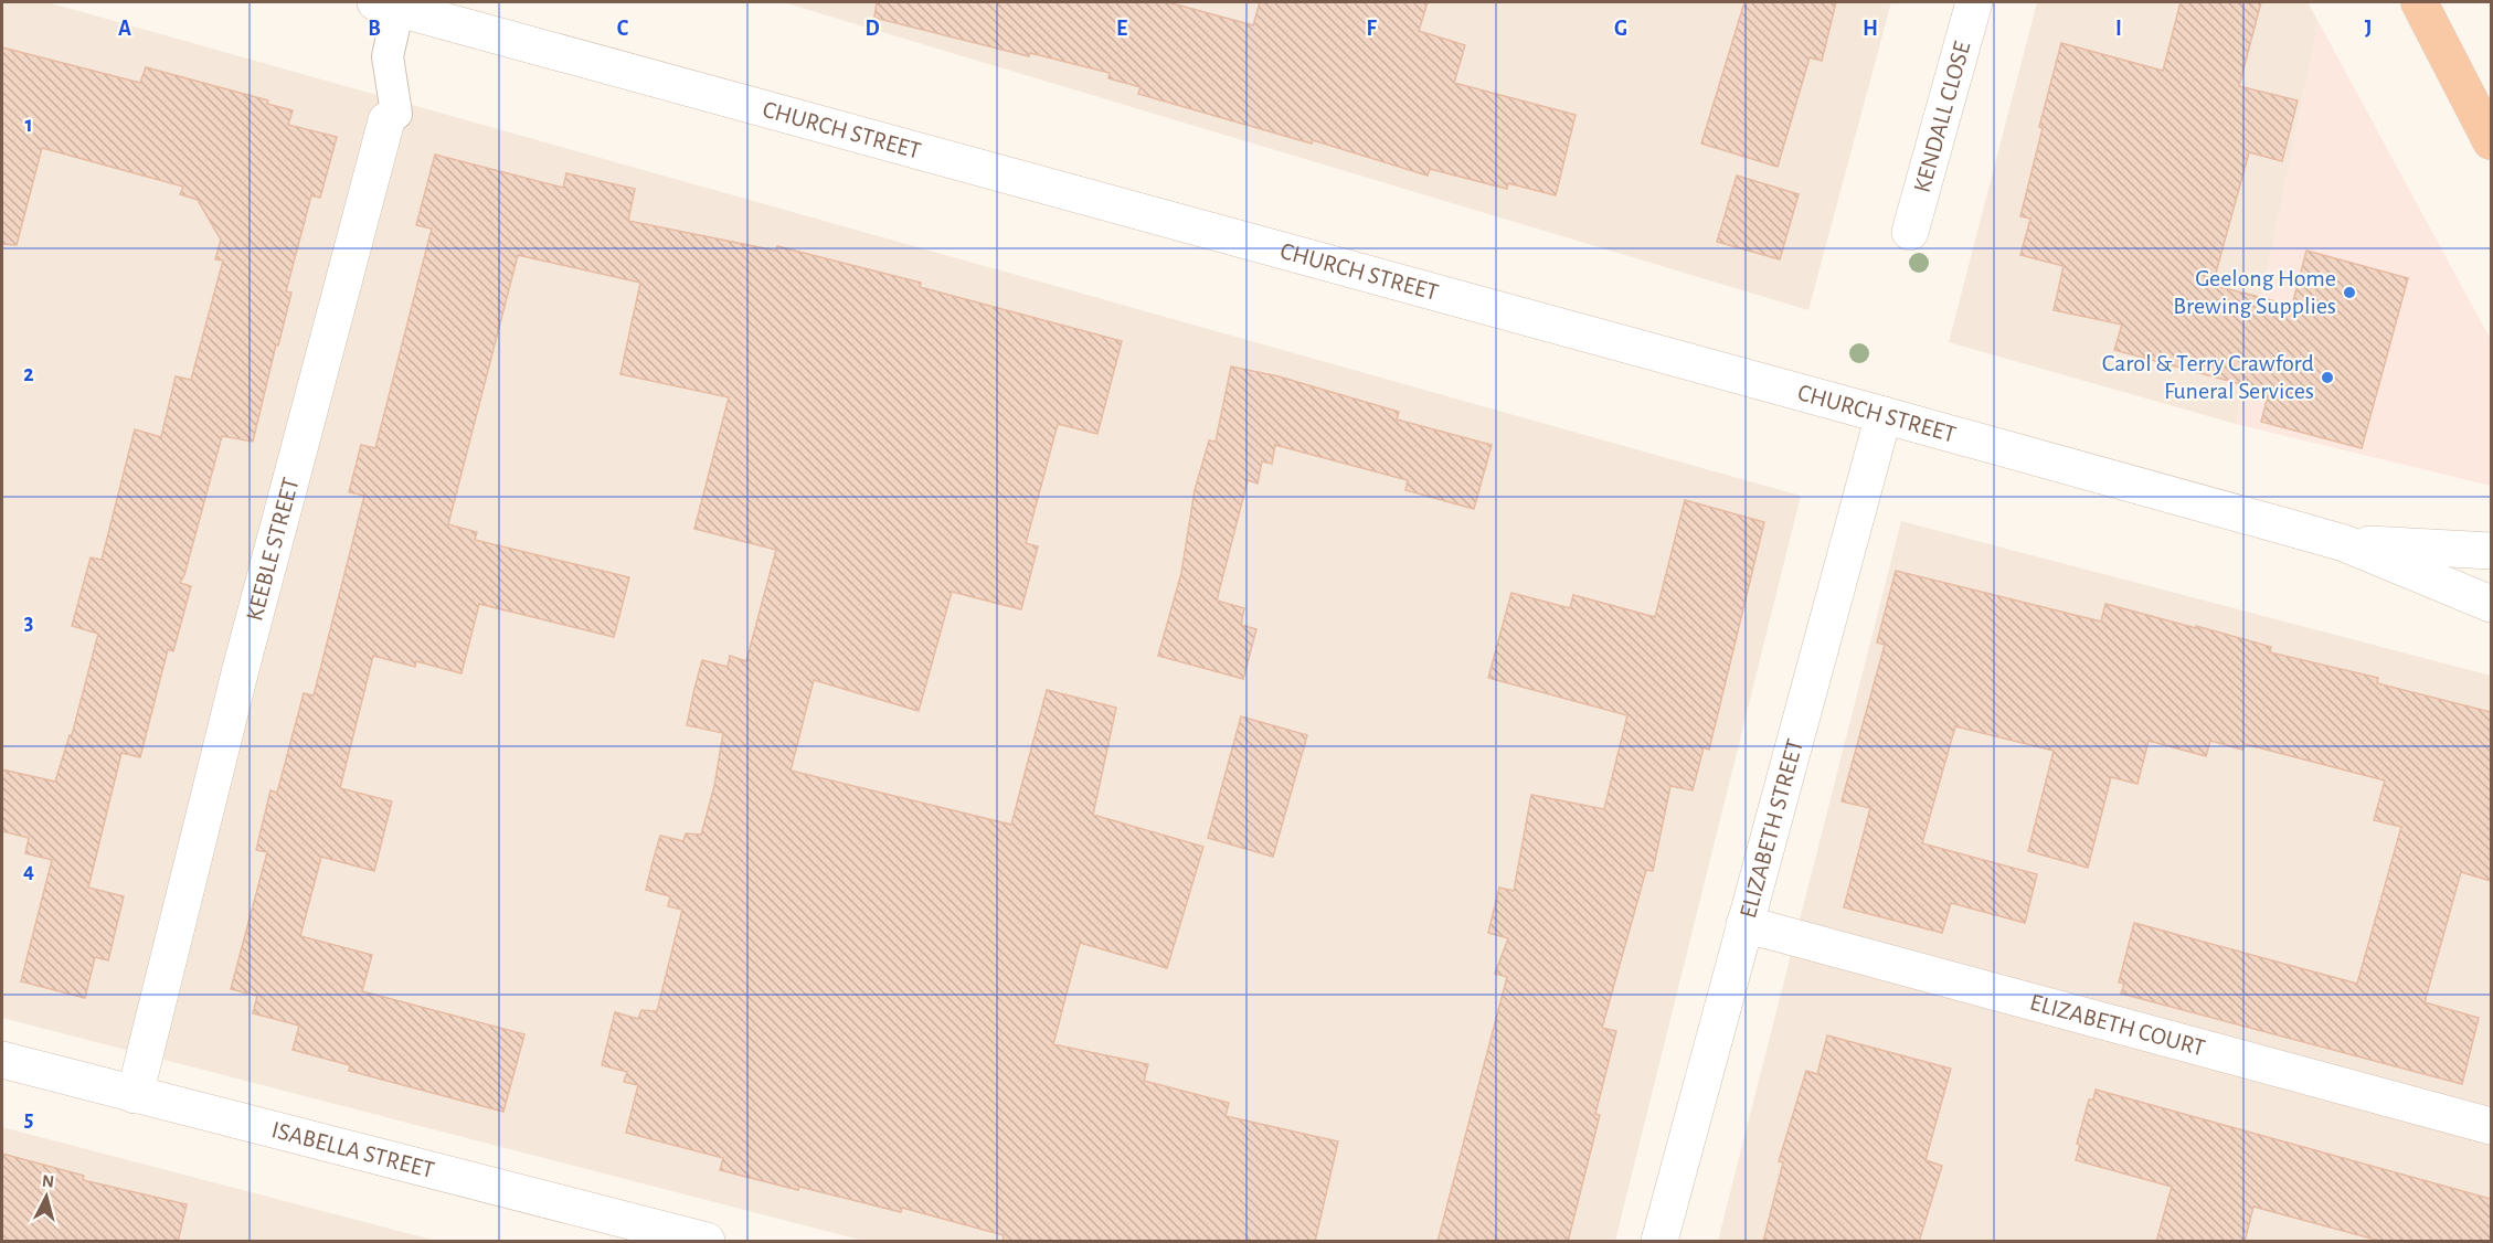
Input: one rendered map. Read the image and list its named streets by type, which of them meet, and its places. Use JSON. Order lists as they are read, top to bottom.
{
  "streets": {
    "street": [
      "KENDALL CLOSE",
      "CHURCH STREET",
      "KEEBLE STREET",
      "ELIZABETH STREET",
      "ELIZABETH COURT",
      "ISABELLA STREET"
    ]
  },
  "crossings": [
    ["CHURCH STREET", "KEEBLE STREET"],
    ["CHURCH STREET", "ELIZABETH STREET"],
    ["KEEBLE STREET", "ISABELLA STREET"],
    ["ELIZABETH STREET", "ELIZABETH COURT"]
  ],
  "places": ["Geelong Home Brewing Supplies", "Carol & Terry Crawford Funeral Services"],
  "north": "top",
  "grid": {
    "columns": [
      "A",
      "B",
      "C",
      "D",
      "E",
      "F",
      "G",
      "H",
      "I",
      "J"
    ],
    "rows": [
      "1",
      "2",
      "3",
      "4",
      "5"
    ]
  }
}
